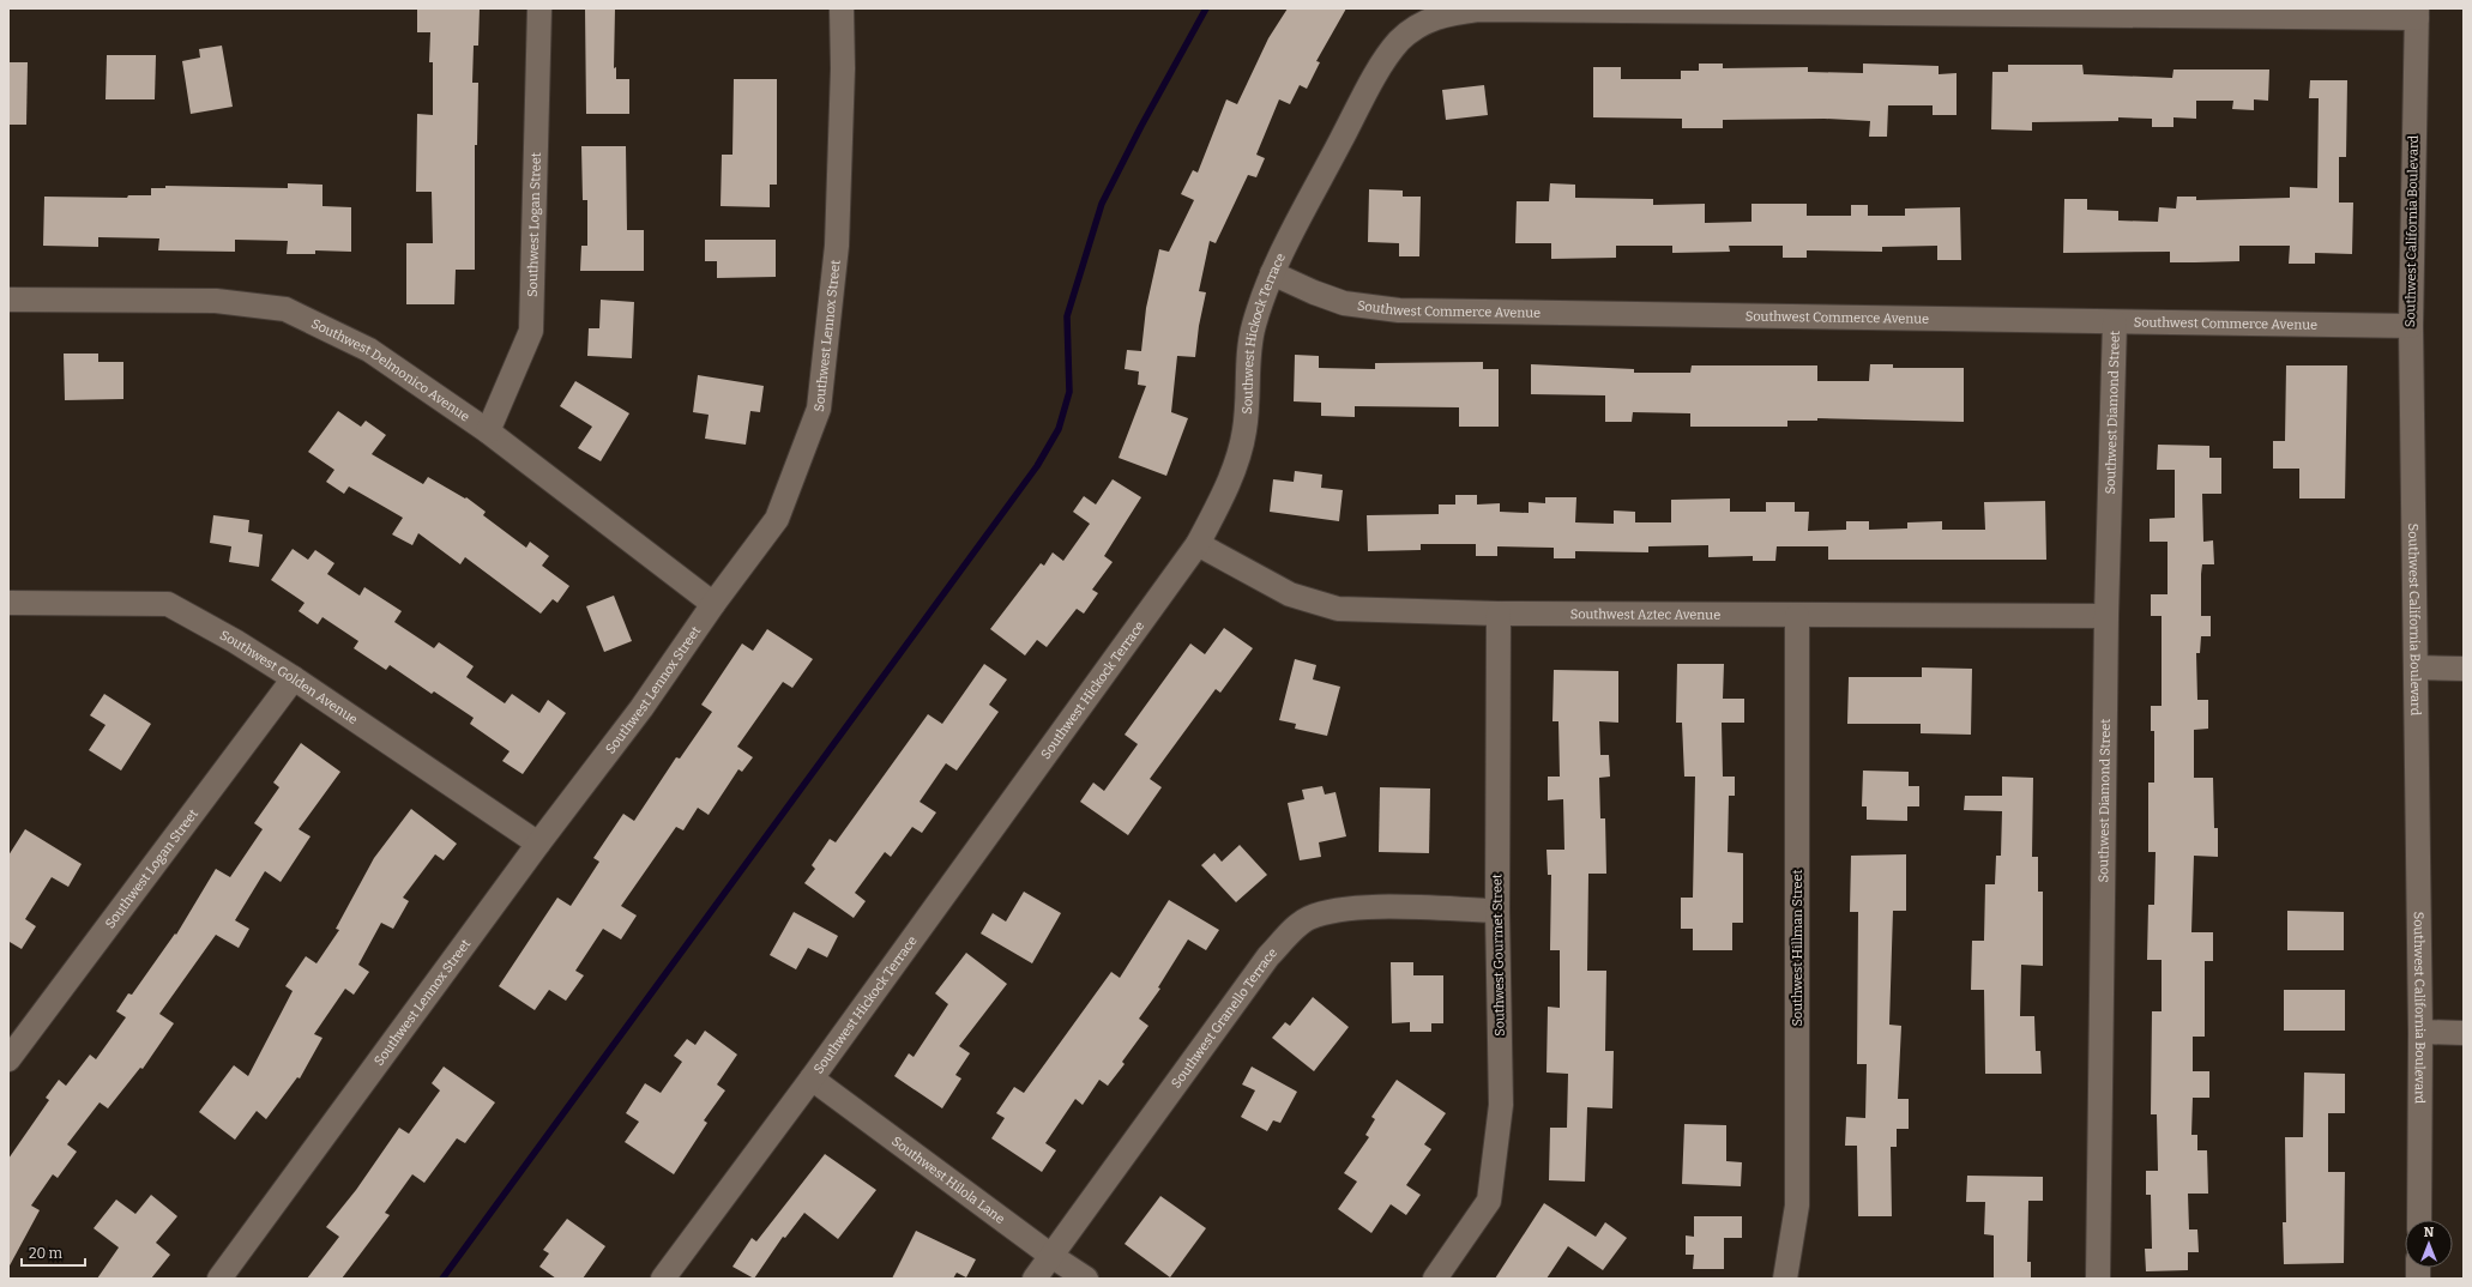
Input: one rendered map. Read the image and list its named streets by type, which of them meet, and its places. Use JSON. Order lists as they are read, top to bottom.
{
  "streets": {
    "street": [
      "Southwest Logan Street",
      "Southwest California Boulevard",
      "Southwest Commerce Avenue",
      "Southwest Hickock Terrace",
      "Southwest Lennox Street",
      "Southwest Delmonico Avenue",
      "Southwest Diamond Street",
      "Southwest Aztec Avenue",
      "Southwest Golden Avenue",
      "Southwest Hillman Street",
      "Southwest Gourmet Street",
      "Southwest Granello Terrace",
      "Southwest Hilola Lane"
    ]
  },
  "crossings": [
    ["Southwest Logan Street", "Southwest Delmonico Avenue"],
    ["Southwest Logan Street", "Southwest Golden Avenue"],
    ["Southwest California Boulevard", "Southwest Commerce Avenue"],
    ["Southwest Commerce Avenue", "Southwest Hickock Terrace"],
    ["Southwest Commerce Avenue", "Southwest Diamond Street"],
    ["Southwest Hickock Terrace", "Southwest Aztec Avenue"],
    ["Southwest Hickock Terrace", "Southwest Hilola Lane"],
    ["Southwest Lennox Street", "Southwest Delmonico Avenue"],
    ["Southwest Lennox Street", "Southwest Golden Avenue"],
    ["Southwest Diamond Street", "Southwest Aztec Avenue"],
    ["Southwest Aztec Avenue", "Southwest Hillman Street"],
    ["Southwest Aztec Avenue", "Southwest Gourmet Street"],
    ["Southwest Gourmet Street", "Southwest Granello Terrace"],
    ["Southwest Granello Terrace", "Southwest Hilola Lane"]
  ],
  "scale_bar": "20 m",
  "north": "top"
}
